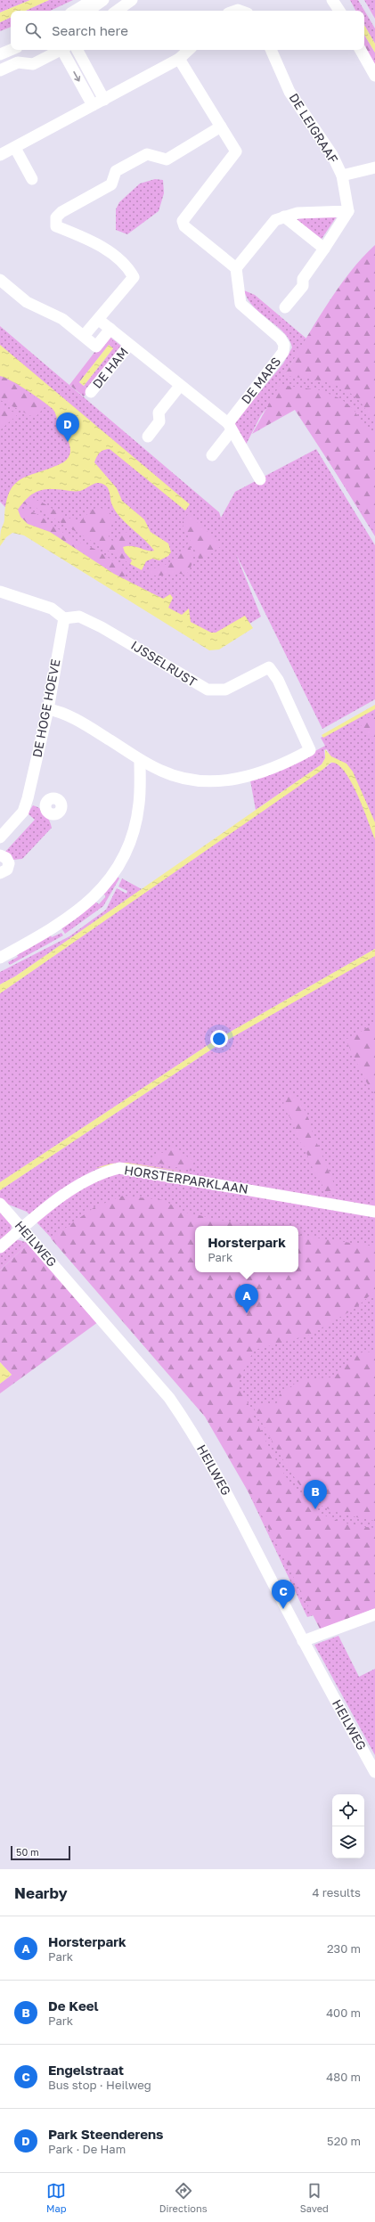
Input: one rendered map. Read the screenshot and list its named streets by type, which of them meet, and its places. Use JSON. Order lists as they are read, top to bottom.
{
  "streets": {
    "street": [
      "DE LEIGRAAF",
      "DE HAM",
      "DE MARS",
      "IJSSELRUST",
      "DE HOGE HOEVE",
      "HORSTERPARKLAAN",
      "HEILWEG"
    ]
  },
  "crossings": [
    ["IJSSELRUST", "DE HOGE HOEVE"],
    ["HORSTERPARKLAAN", "HEILWEG"]
  ],
  "scale_bar": "50 m",
  "page": {
    "search": "Search here",
    "pins": [
      "D",
      "A",
      "B",
      "C"
    ],
    "popup": ["Horsterpark", "Park"],
    "scale": "50 m",
    "heading": ["Nearby", "4 results"],
    "list": [
      {
        "mark": "A",
        "name": "Horsterpark",
        "note": "Park",
        "value": "230 m"
      },
      {
        "mark": "B",
        "name": "De Keel",
        "note": "Park",
        "value": "400 m"
      },
      {
        "mark": "C",
        "name": "Engelstraat",
        "note": "Bus stop · Heilweg",
        "value": "480 m"
      },
      {
        "mark": "D",
        "name": "Park Steenderens",
        "note": "Park · De Ham",
        "value": "520 m"
      }
    ],
    "nav": ["Map", "Directions", "Saved"]
  }
}
